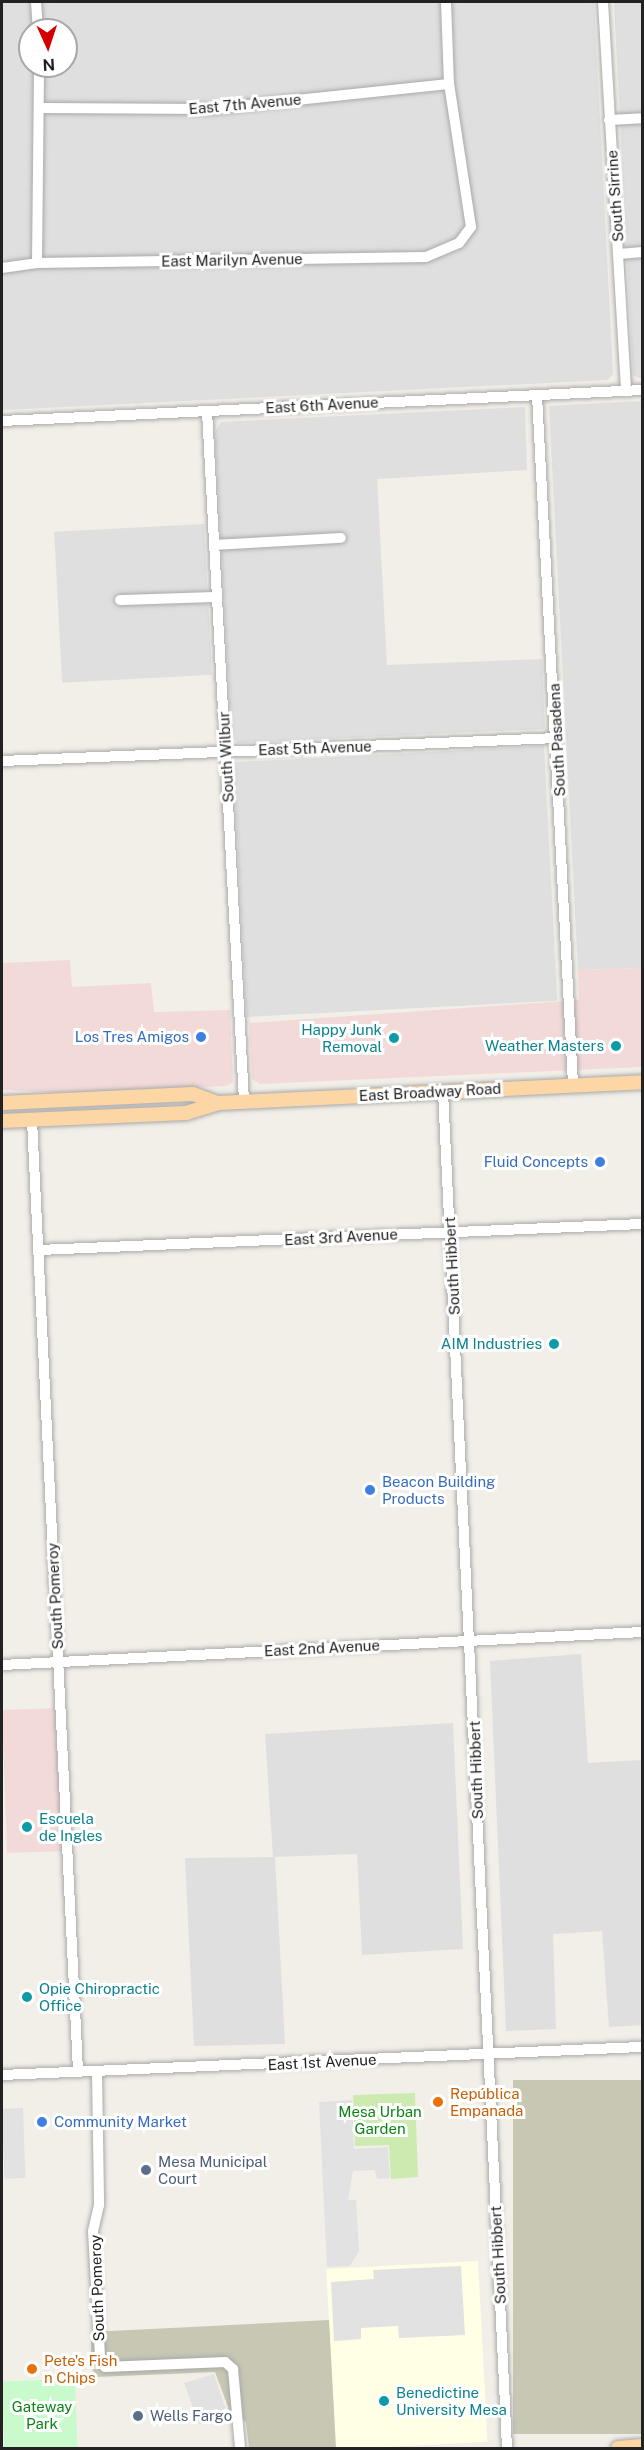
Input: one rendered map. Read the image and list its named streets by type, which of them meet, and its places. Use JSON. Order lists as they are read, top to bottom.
{
  "streets": {
    "main road": ["East Broadway Road"],
    "street": [
      "East 7th Avenue",
      "South Sirrine",
      "East Marilyn Avenue",
      "East 6th Avenue",
      "South Pasadena",
      "East 5th Avenue",
      "South Wilbur",
      "East 3rd Avenue",
      "South Hibbert",
      "South Pomeroy",
      "East 2nd Avenue",
      "East 1st Avenue"
    ]
  },
  "crossings": [
    ["East 7th Avenue", "East Marilyn Avenue"],
    ["South Sirrine", "East 6th Avenue"],
    ["East 6th Avenue", "South Pasadena"],
    ["East 6th Avenue", "South Wilbur"],
    ["South Pasadena", "East 5th Avenue"],
    ["South Pasadena", "East Broadway Road"],
    ["East 5th Avenue", "South Wilbur"],
    ["South Wilbur", "East Broadway Road"],
    ["East Broadway Road", "South Hibbert"],
    ["East Broadway Road", "South Pomeroy"],
    ["East 3rd Avenue", "South Hibbert"],
    ["East 3rd Avenue", "South Pomeroy"],
    ["South Hibbert", "East 2nd Avenue"],
    ["South Hibbert", "East 1st Avenue"],
    ["South Pomeroy", "East 2nd Avenue"],
    ["South Pomeroy", "East 1st Avenue"]
  ],
  "parks": ["Mesa Urban Garden", "Gateway Park"],
  "places": [
    "Los Tres Amigos",
    "Happy Junk Removal",
    "Weather Masters",
    "Fluid Concepts",
    "AIM Industries",
    "Beacon Building Products",
    "Escuela de Ingles",
    "Opie Chiropractic Office",
    "República Empanada",
    "Community Market",
    "Mesa Municipal Court",
    "Pete's Fish n Chips",
    "Benedictine University Mesa",
    "Wells Fargo"
  ],
  "north": "bottom"
}
